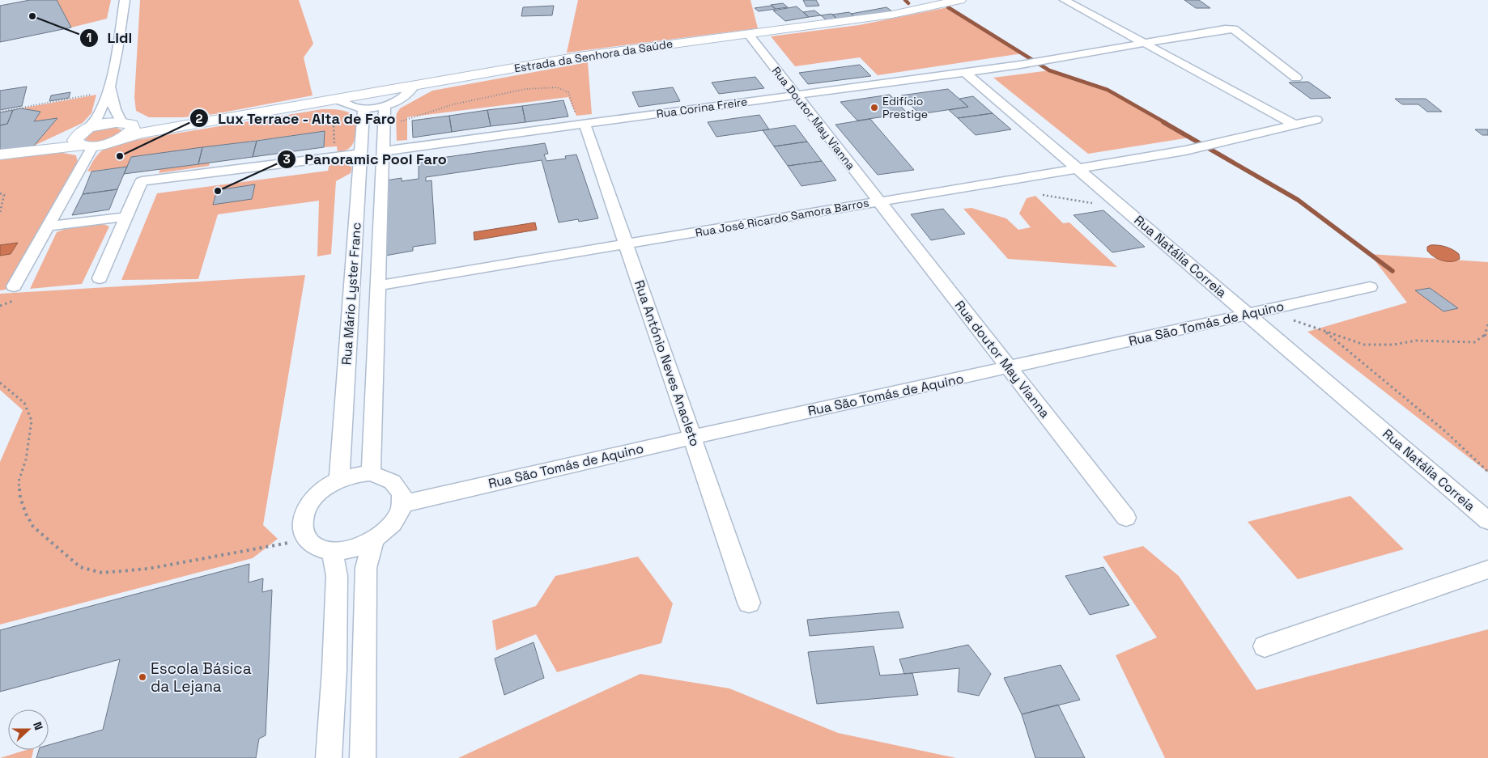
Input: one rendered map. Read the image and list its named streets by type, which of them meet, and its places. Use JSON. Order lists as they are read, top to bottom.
{
  "streets": {
    "street": [
      "Estrada da Senhora da Saúde",
      "Rua Corina Freire",
      "Rua Doutor May Vianna",
      "Rua José Ricardo Samora Barros",
      "Rua Natália Correia",
      "Rua Mário Lyster Franc",
      "Rua São Tomás de Aquino",
      "Rua doutor May Vianna",
      "Rua António Neves Anacleto"
    ]
  },
  "crossings": [
    ["Estrada da Senhora da Saúde", "Rua Doutor May Vianna"],
    ["Rua Corina Freire", "Rua Doutor May Vianna"],
    ["Rua Corina Freire", "Rua Natália Correia"],
    ["Rua Corina Freire", "Rua Mário Lyster Franc"],
    ["Rua Corina Freire", "Rua António Neves Anacleto"],
    ["Rua Doutor May Vianna", "Rua José Ricardo Samora Barros"],
    ["Rua Doutor May Vianna", "Rua doutor May Vianna"],
    ["Rua José Ricardo Samora Barros", "Rua Natália Correia"],
    ["Rua José Ricardo Samora Barros", "Rua Mário Lyster Franc"],
    ["Rua José Ricardo Samora Barros", "Rua doutor May Vianna"],
    ["Rua José Ricardo Samora Barros", "Rua António Neves Anacleto"],
    ["Rua Natália Correia", "Rua São Tomás de Aquino"],
    ["Rua Mário Lyster Franc", "Rua São Tomás de Aquino"],
    ["Rua São Tomás de Aquino", "Rua doutor May Vianna"],
    ["Rua São Tomás de Aquino", "Rua António Neves Anacleto"]
  ],
  "places": [
    "Lidl",
    "Edifício Prestige",
    "Lux Terrace - Alta de Faro",
    "Panoramic Pool Faro",
    "Escola Básica da Lejana"
  ],
  "north": "right"
}
